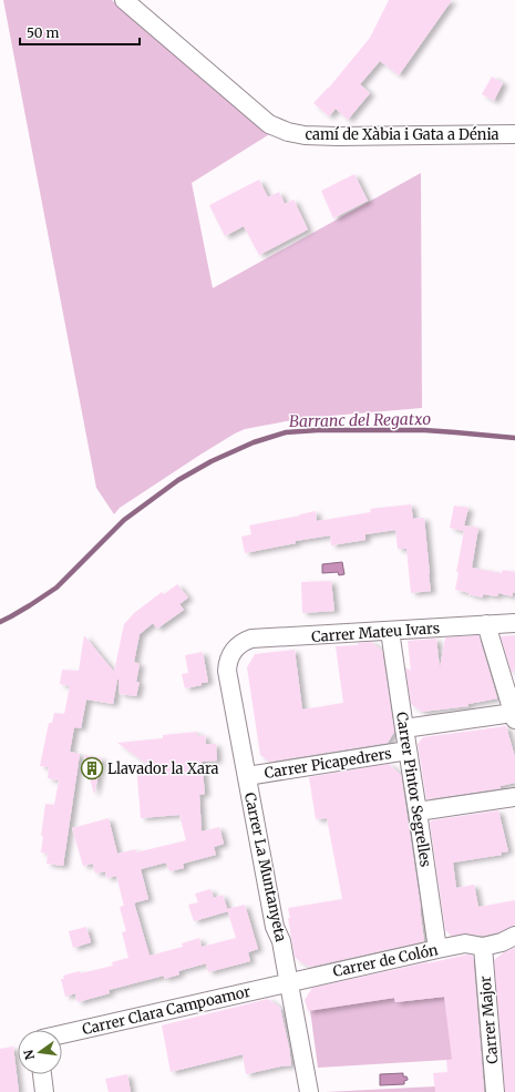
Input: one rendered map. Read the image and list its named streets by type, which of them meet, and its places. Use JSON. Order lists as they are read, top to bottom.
{
  "streets": {
    "street": [
      "camí de Xàbia i Gata a Dénia",
      "Carrer Mateu Ivars",
      "Carrer Picapedrers",
      "Carrer Pintor Segrelles",
      "Carrer La Muntanyeta",
      "Carrer de Colón",
      "Carrer Clara Campoamor",
      "Carrer Major"
    ]
  },
  "crossings": [
    ["Carrer Mateu Ivars", "Carrer Pintor Segrelles"],
    ["Carrer Mateu Ivars", "Carrer La Muntanyeta"],
    ["Carrer Picapedrers", "Carrer Pintor Segrelles"],
    ["Carrer Picapedrers", "Carrer La Muntanyeta"],
    ["Carrer Pintor Segrelles", "Carrer de Colón"],
    ["Carrer La Muntanyeta", "Carrer de Colón"],
    ["Carrer La Muntanyeta", "Carrer Clara Campoamor"],
    ["Carrer de Colón", "Carrer Clara Campoamor"],
    ["Carrer de Colón", "Carrer Major"]
  ],
  "water": ["Barranc del Regatxo"],
  "places": {
    "building": ["Llavador la Xara"]
  },
  "scale_bar": "50 m",
  "north": "left"
}
